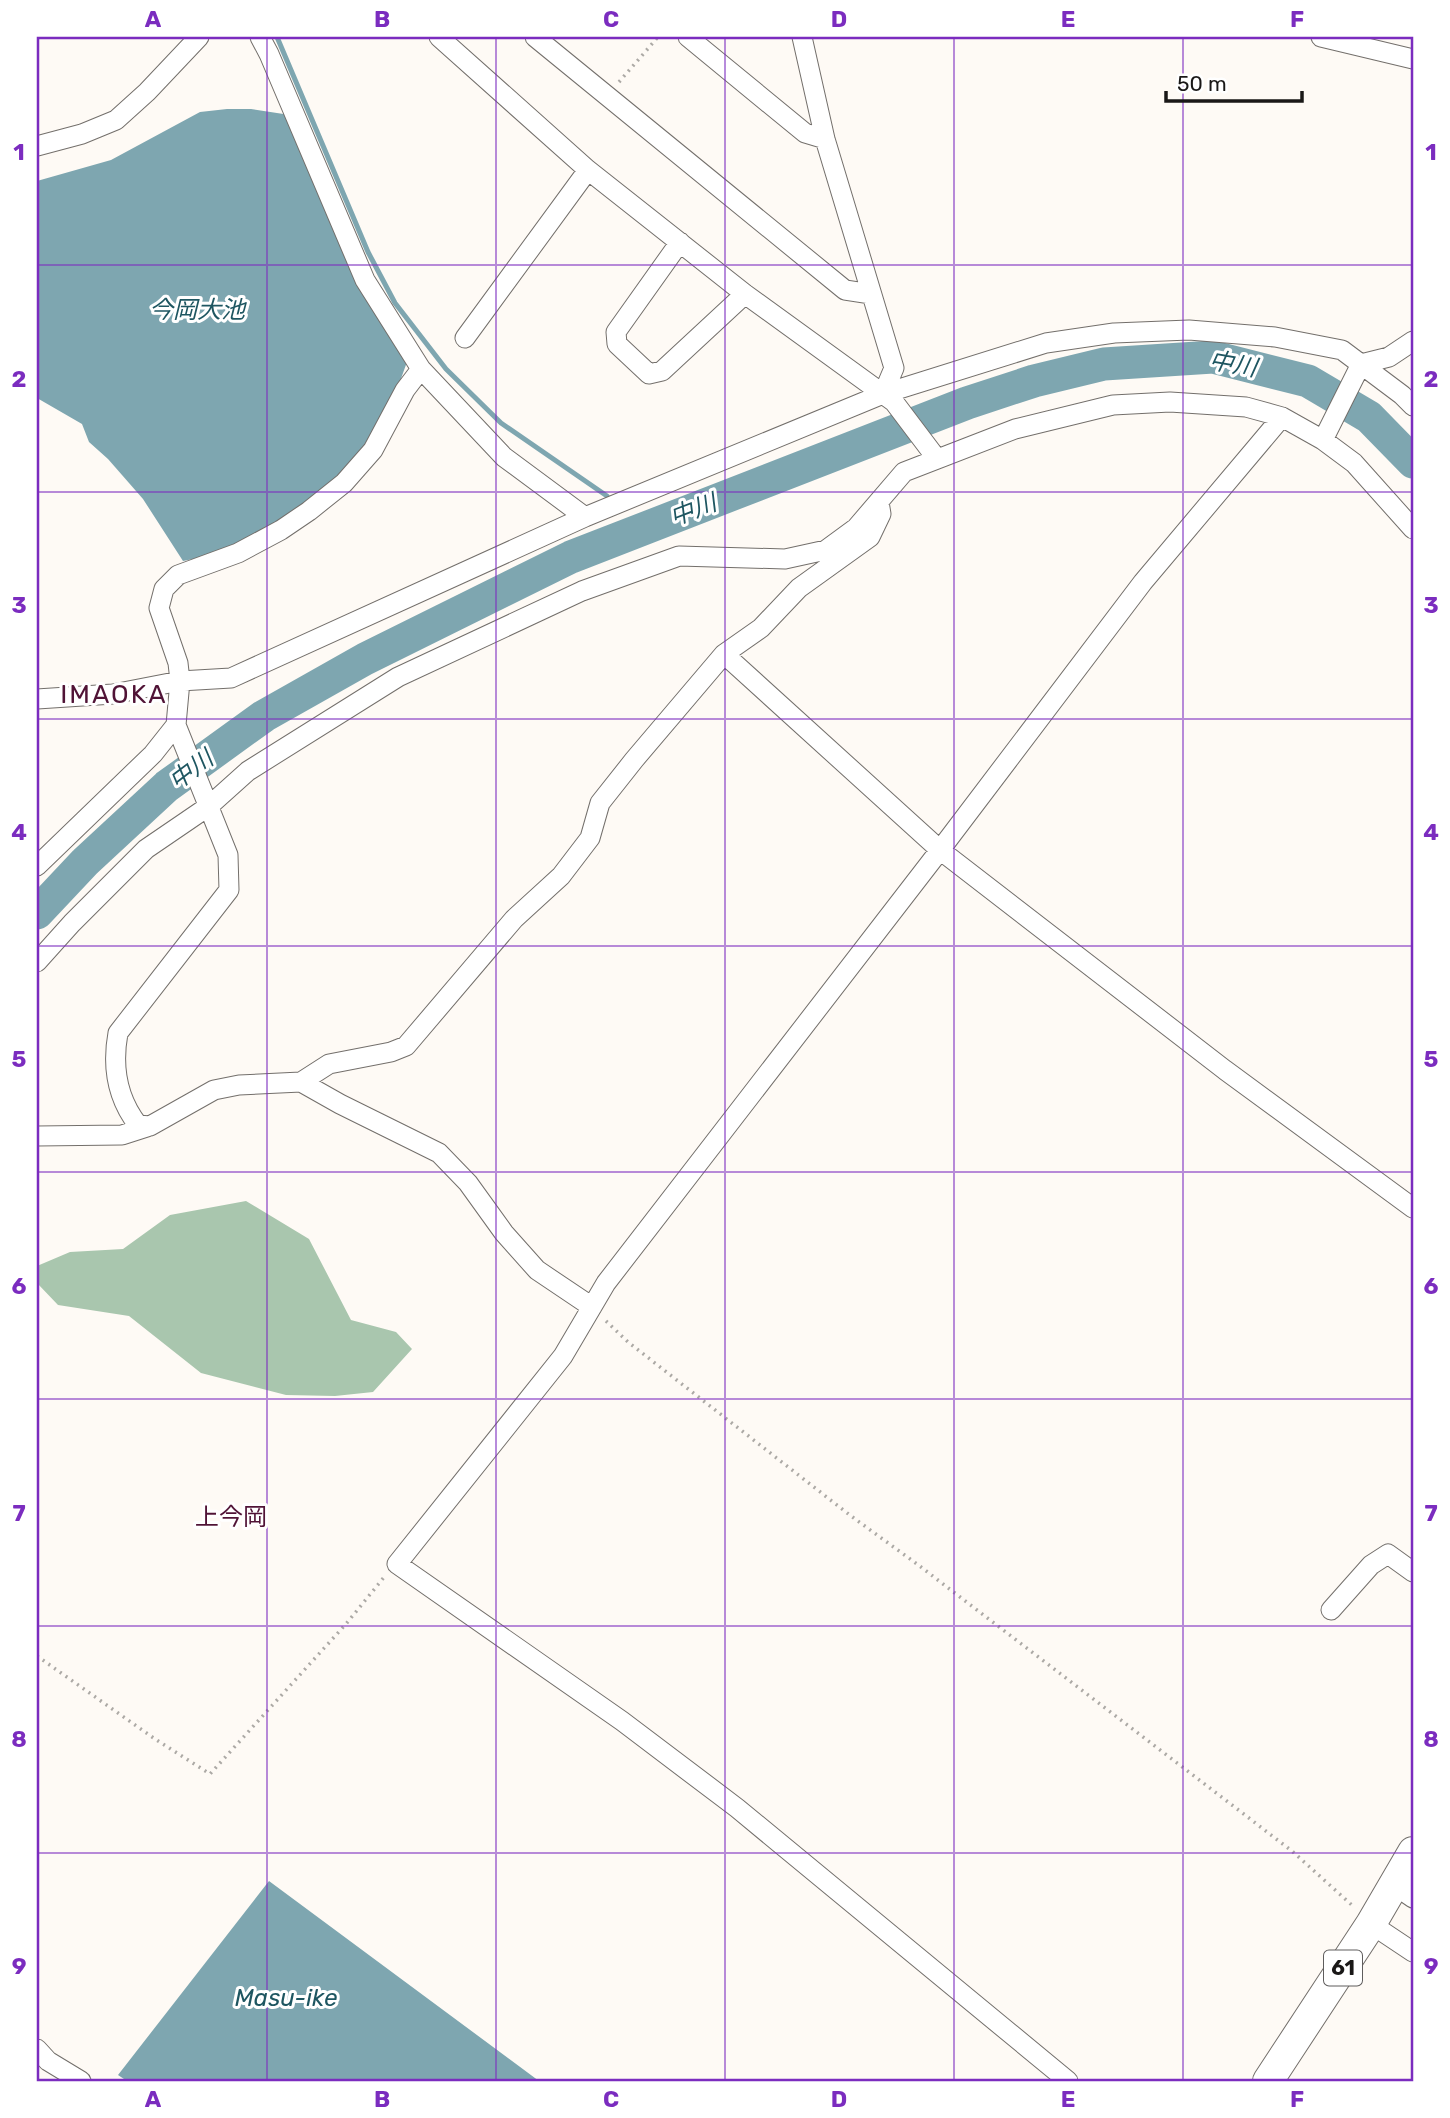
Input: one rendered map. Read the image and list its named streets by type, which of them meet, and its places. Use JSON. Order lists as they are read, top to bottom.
{
  "streets": {
    "main road": ["61"]
  },
  "districts": ["IMAOKA", "上今岡"],
  "water": ["今岡大池", "中川", "Masu-ike"],
  "scale_bar": "50 m",
  "grid": {
    "columns": [
      "A",
      "B",
      "C",
      "D",
      "E",
      "F"
    ],
    "rows": [
      "1",
      "2",
      "3",
      "4",
      "5",
      "6",
      "7",
      "8",
      "9"
    ]
  }
}
